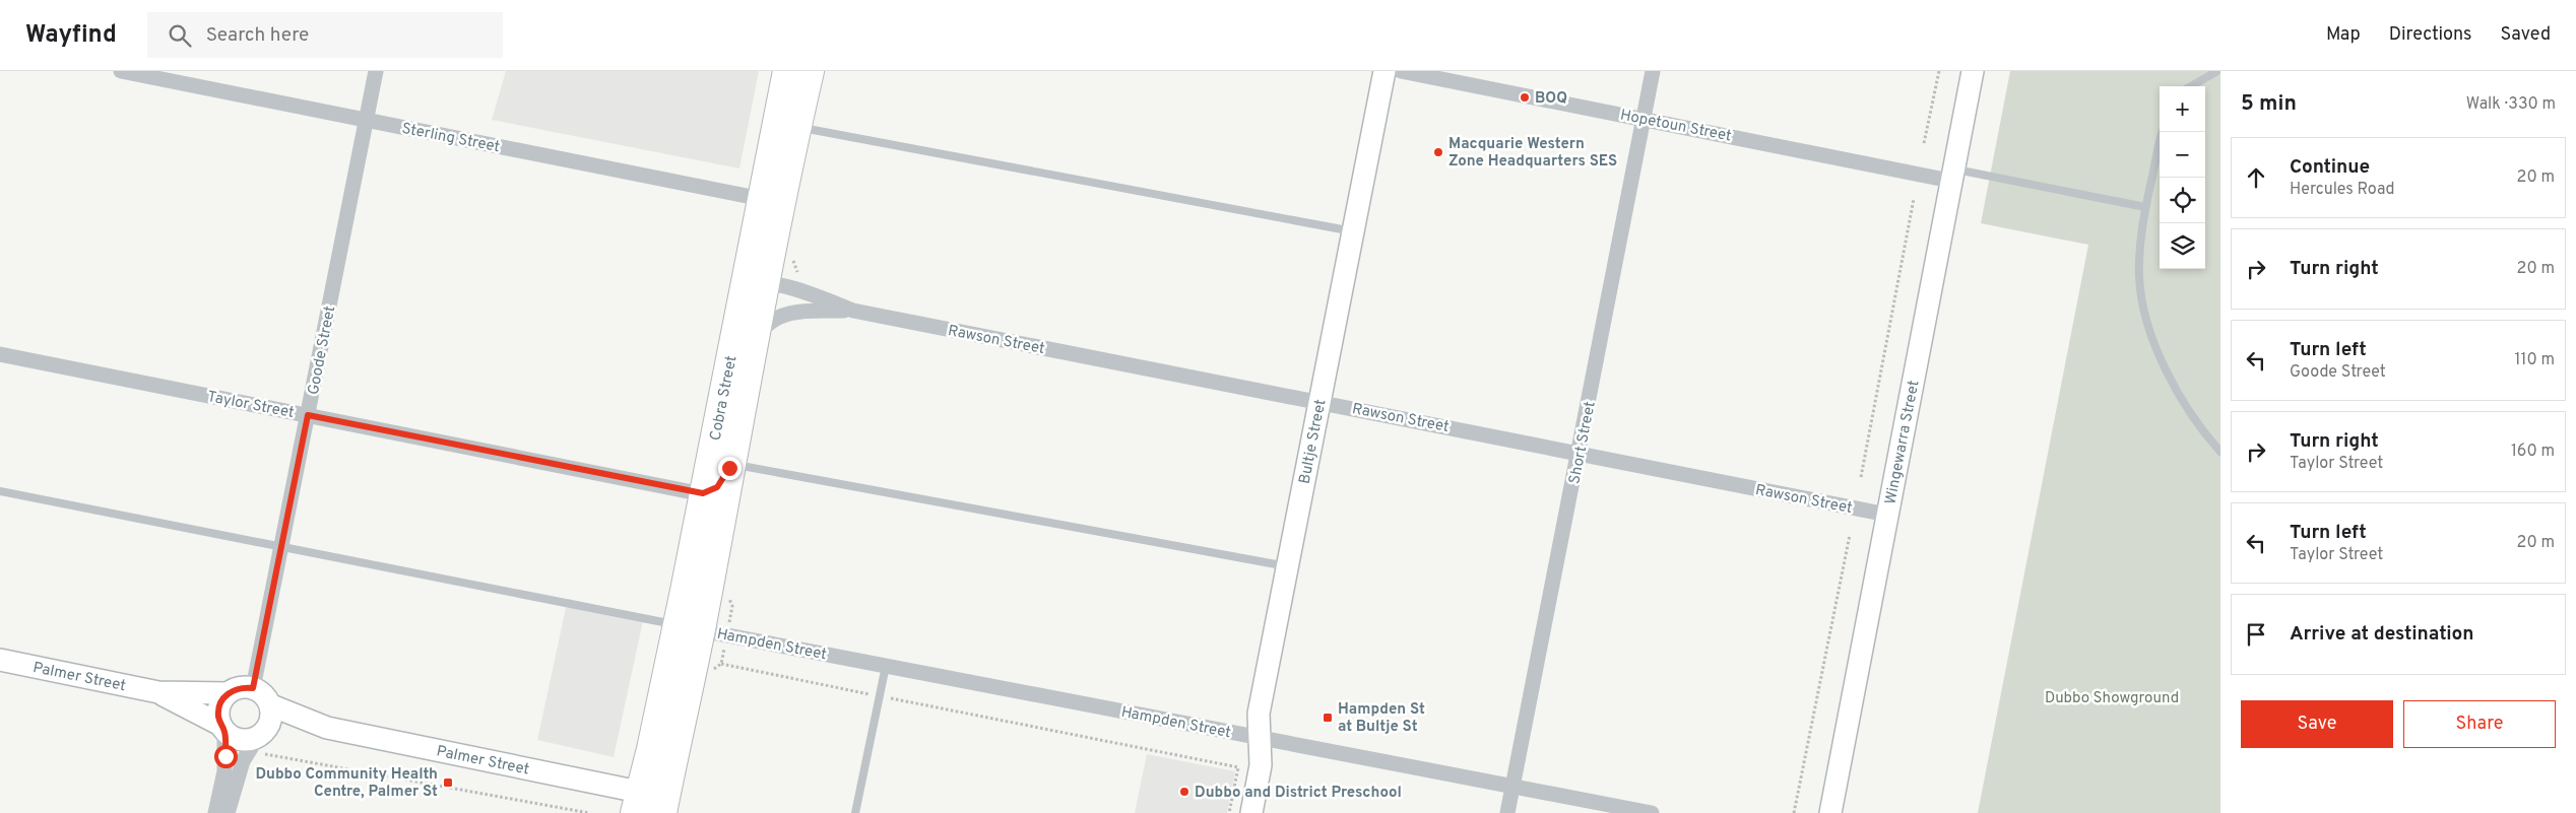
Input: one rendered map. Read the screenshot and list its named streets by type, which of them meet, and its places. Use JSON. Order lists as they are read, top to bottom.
{
  "streets": {
    "highway": ["Cobra Street"],
    "street": [
      "Hopetoun Street",
      "Sterling Street",
      "Rawson Street",
      "Goode Street",
      "Taylor Street",
      "Bultje Street",
      "Wingewarra Street",
      "Short Street",
      "Hampden Street",
      "Palmer Street"
    ]
  },
  "crossings": [
    ["Hopetoun Street", "Wingewarra Street"],
    ["Hopetoun Street", "Short Street"],
    ["Sterling Street", "Goode Street"],
    ["Sterling Street", "Cobra Street"],
    ["Rawson Street", "Cobra Street"],
    ["Rawson Street", "Bultje Street"],
    ["Rawson Street", "Wingewarra Street"],
    ["Rawson Street", "Short Street"],
    ["Goode Street", "Taylor Street"],
    ["Goode Street", "Palmer Street"],
    ["Cobra Street", "Taylor Street"],
    ["Cobra Street", "Hampden Street"],
    ["Cobra Street", "Palmer Street"],
    ["Bultje Street", "Hampden Street"],
    ["Short Street", "Hampden Street"]
  ],
  "parks": ["Dubbo Showground"],
  "places": {
    "other": ["BOQ", "Macquarie Western Zone Headquarters SES", "Dubbo and District Preschool"],
    "transit": ["Hampden St at Bultje St", "Dubbo Community Health Centre, Palmer St"]
  },
  "page": {
    "header": "Wayfind",
    "search": "Search here",
    "nav": ["Map", "Directions", "Saved"],
    "heading": ["5 min", "Walk · 330 m"],
    "map_buttons": ["+", "−"],
    "list": [
      ["Continue", "Hercules Road", "20 m"],
      ["Turn right", "20 m"],
      ["Turn left", "Goode Street", "110 m"],
      ["Turn right", "Taylor Street", "160 m"],
      ["Turn left", "Taylor Street", "20 m"],
      "Arrive at destination"
    ],
    "buttons": ["Save", "Share"]
  }
}
